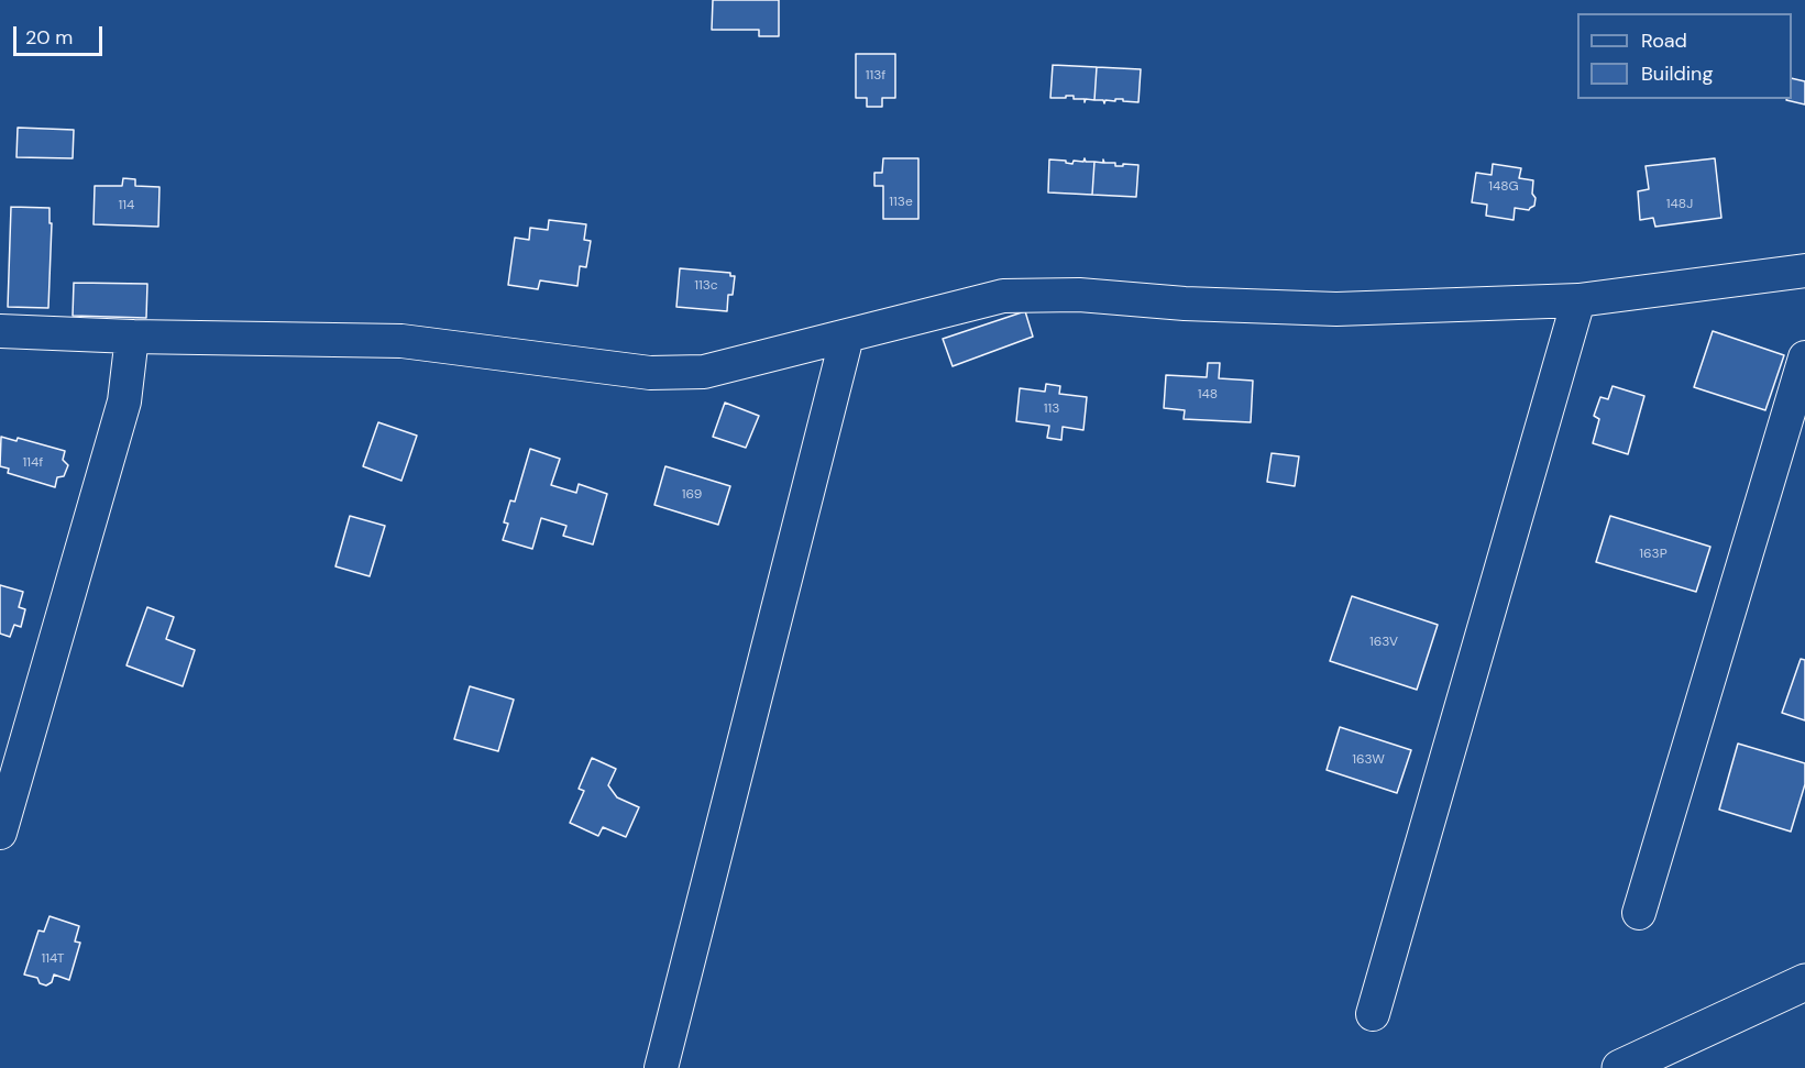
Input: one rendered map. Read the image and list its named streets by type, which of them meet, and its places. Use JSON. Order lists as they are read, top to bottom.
{
  "house_numbers": [
    "113f",
    "148G",
    "113e",
    "148J",
    "114",
    "113c",
    "148",
    "113",
    "114f",
    "169",
    "163P",
    "163V",
    "163W",
    "114T"
  ],
  "legend": ["Road", "Building"],
  "scale_bar": "20 m"
}
